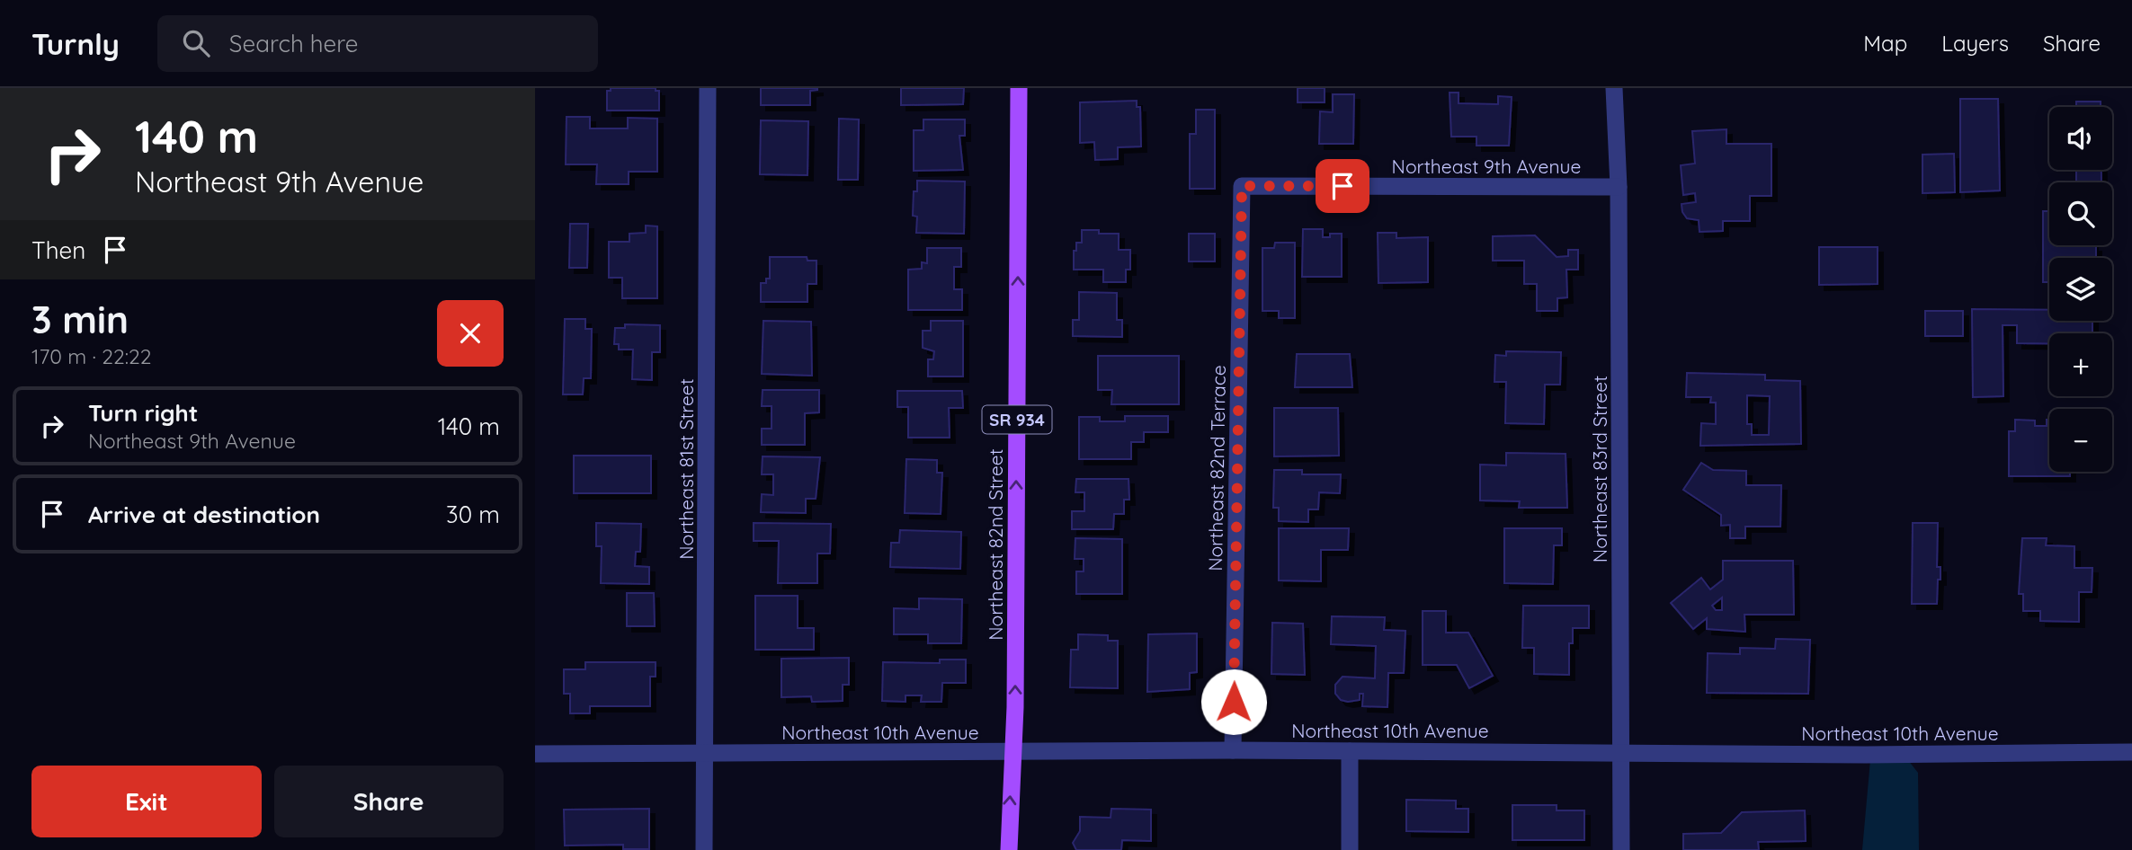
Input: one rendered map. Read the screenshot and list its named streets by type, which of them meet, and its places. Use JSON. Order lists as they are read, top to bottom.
{
  "streets": {
    "main road": ["SR 934", "Northeast 82nd Street"],
    "street": [
      "Northeast 9th Avenue",
      "Northeast 82nd Terrace",
      "Northeast 81st Street",
      "Northeast 83rd Street",
      "Northeast 10th Avenue"
    ]
  },
  "crossings": [
    ["Northeast 9th Avenue", "Northeast 82nd Terrace"],
    ["Northeast 9th Avenue", "Northeast 83rd Street"],
    ["Northeast 82nd Terrace", "Northeast 10th Avenue"],
    ["Northeast 81st Street", "Northeast 10th Avenue"],
    ["Northeast 83rd Street", "Northeast 10th Avenue"],
    ["Northeast 82nd Street", "Northeast 10th Avenue"]
  ],
  "one_way": ["Northeast 82nd Street"],
  "page": {
    "header": "Turnly",
    "search": "Search here",
    "nav": ["Map", "Layers", "Share"],
    "turn": ["140 m", "Northeast 9th Avenue"],
    "map_buttons": ["+", "−"],
    "then": "Then",
    "heading": ["3 min", "170 m · 22:22"],
    "list": [
      {
        "name": "Turn right",
        "note": "Northeast 9th Avenue",
        "value": "140 m"
      },
      {
        "name": "Arrive at destination",
        "value": "30 m"
      }
    ],
    "buttons": ["Exit", "Share"]
  }
}
